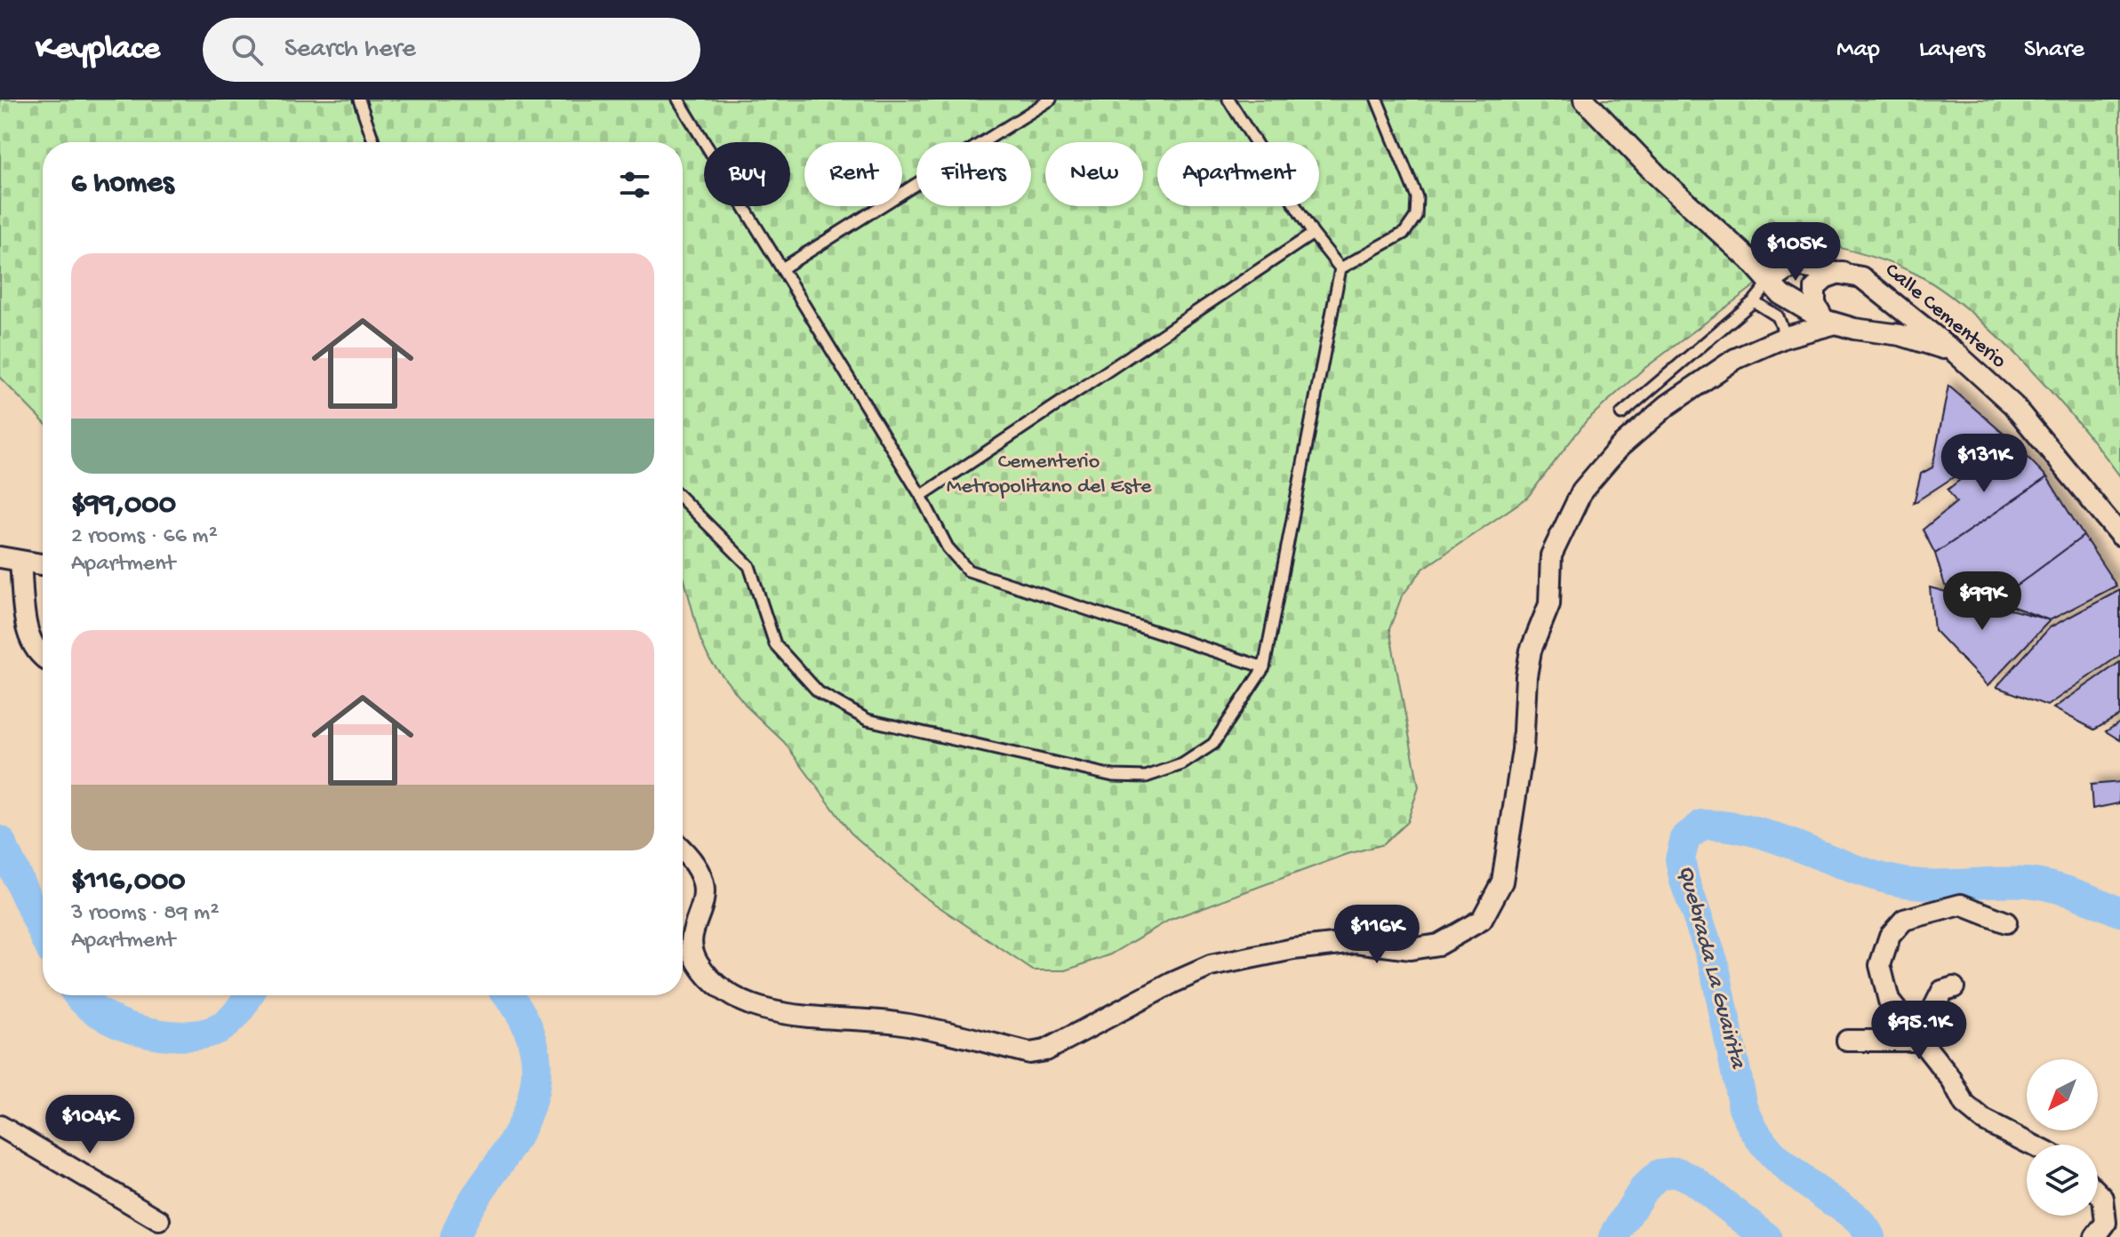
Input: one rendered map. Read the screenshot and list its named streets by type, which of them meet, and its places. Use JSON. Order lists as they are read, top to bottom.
{
  "streets": {
    "street": ["Calle Cementerio"]
  },
  "water": ["Quebrada La Guairita"],
  "parks": ["Cementerio Metropolitano del Este"],
  "north": "bottom left",
  "page": {
    "header": "Keyplace",
    "search": "Search here",
    "nav": ["Map", "Layers", "Share"],
    "chip": [
      "Buy",
      "Rent",
      "Filters",
      "New",
      "Apartment"
    ],
    "heading": "6 homes",
    "price": [
      "$105K",
      "$131K",
      "$99K",
      "$116K",
      "$95.1K",
      "$104K"
    ],
    "list": [
      {
        "name": "$99,000",
        "note": "2 rooms · 66 m² · Apartment"
      },
      {
        "name": "$116,000",
        "note": "3 rooms · 89 m² · Apartment"
      }
    ]
  }
}
